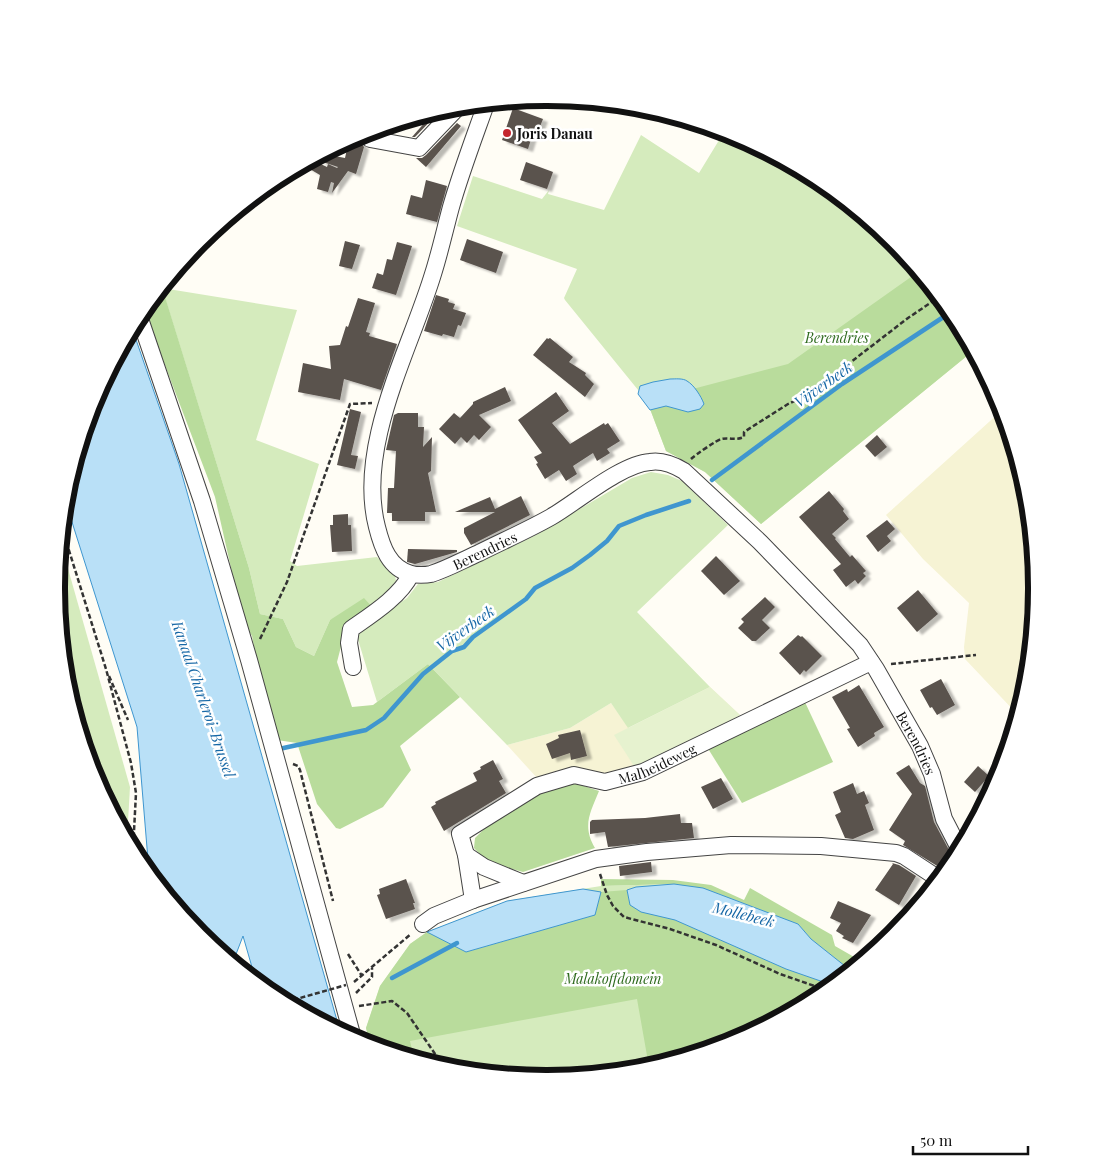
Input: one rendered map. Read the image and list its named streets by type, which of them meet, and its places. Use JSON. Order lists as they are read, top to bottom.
{
  "streets": {
    "street": ["Berendries", "Malheideweg"]
  },
  "crossings": [
    ["Berendries", "Malheideweg"]
  ],
  "water": ["Vijverbeek", "Kanaal Charleroi-Brussel", "Mollebeek"],
  "parks": ["Berendries", "Malakoffdomein"],
  "places": ["Joris Danau"],
  "scale_bar": "50 m"
}
